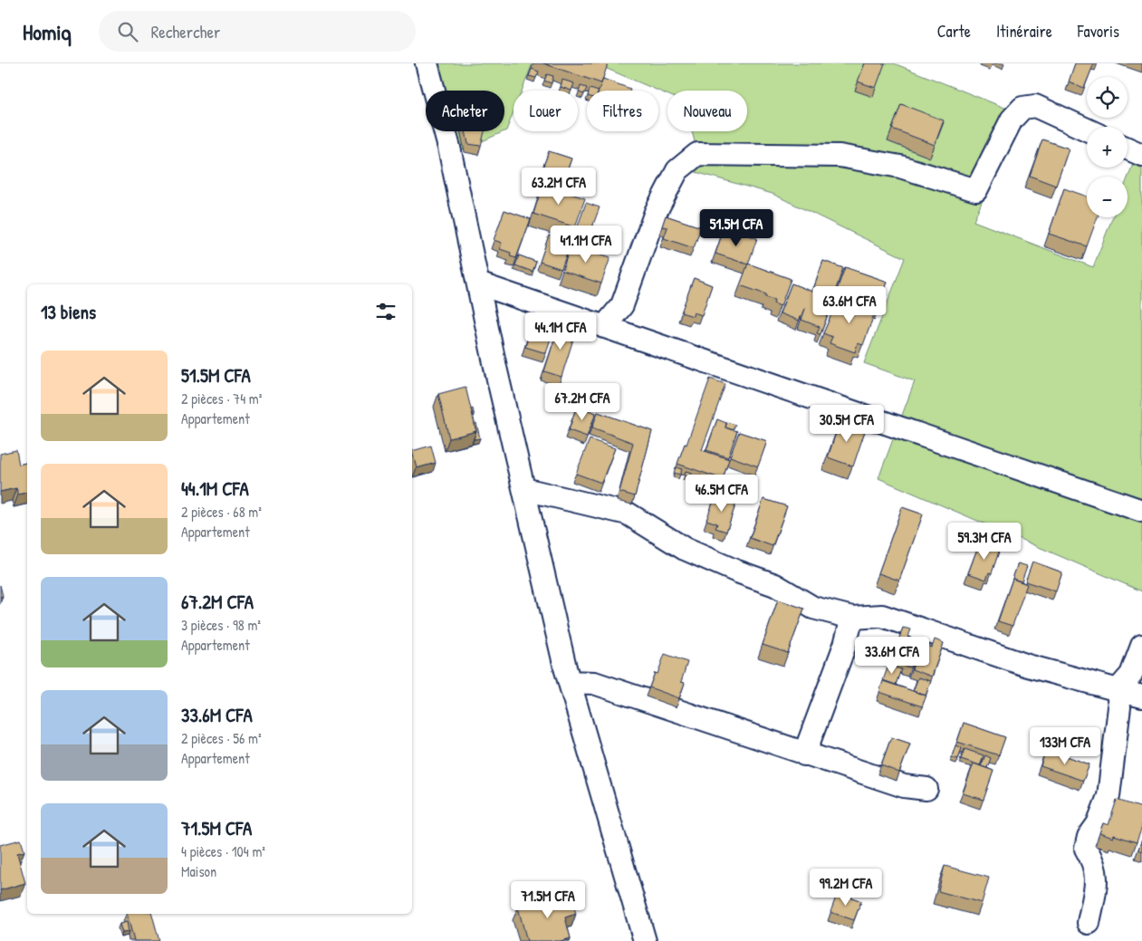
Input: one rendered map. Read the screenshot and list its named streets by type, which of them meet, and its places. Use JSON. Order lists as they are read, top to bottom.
{
  "page": {
    "header": "Homiq",
    "search": "Rechercher",
    "nav": ["Carte", "Itinéraire", "Favoris"],
    "map_buttons": ["+", "−"],
    "chip": [
      "Acheter",
      "Louer",
      "Filtres",
      "Nouveau"
    ],
    "price": [
      "63.2M CFA",
      "51.5M CFA",
      "41.1M CFA",
      "63.6M CFA",
      "44.1M CFA",
      "67.2M CFA",
      "30.5M CFA",
      "46.5M CFA",
      "59.3M CFA",
      "33.6M CFA",
      "133M CFA",
      "99.2M CFA",
      "71.5M CFA"
    ],
    "heading": "13 biens",
    "list": [
      {
        "name": "51.5M CFA",
        "note": "2 pièces · 74 m² · Appartement"
      },
      {
        "name": "44.1M CFA",
        "note": "2 pièces · 68 m² · Appartement"
      },
      {
        "name": "67.2M CFA",
        "note": "3 pièces · 98 m² · Appartement"
      },
      {
        "name": "33.6M CFA",
        "note": "2 pièces · 56 m² · Appartement"
      },
      {
        "name": "71.5M CFA",
        "note": "4 pièces · 104 m² · Maison"
      }
    ]
  }
}
